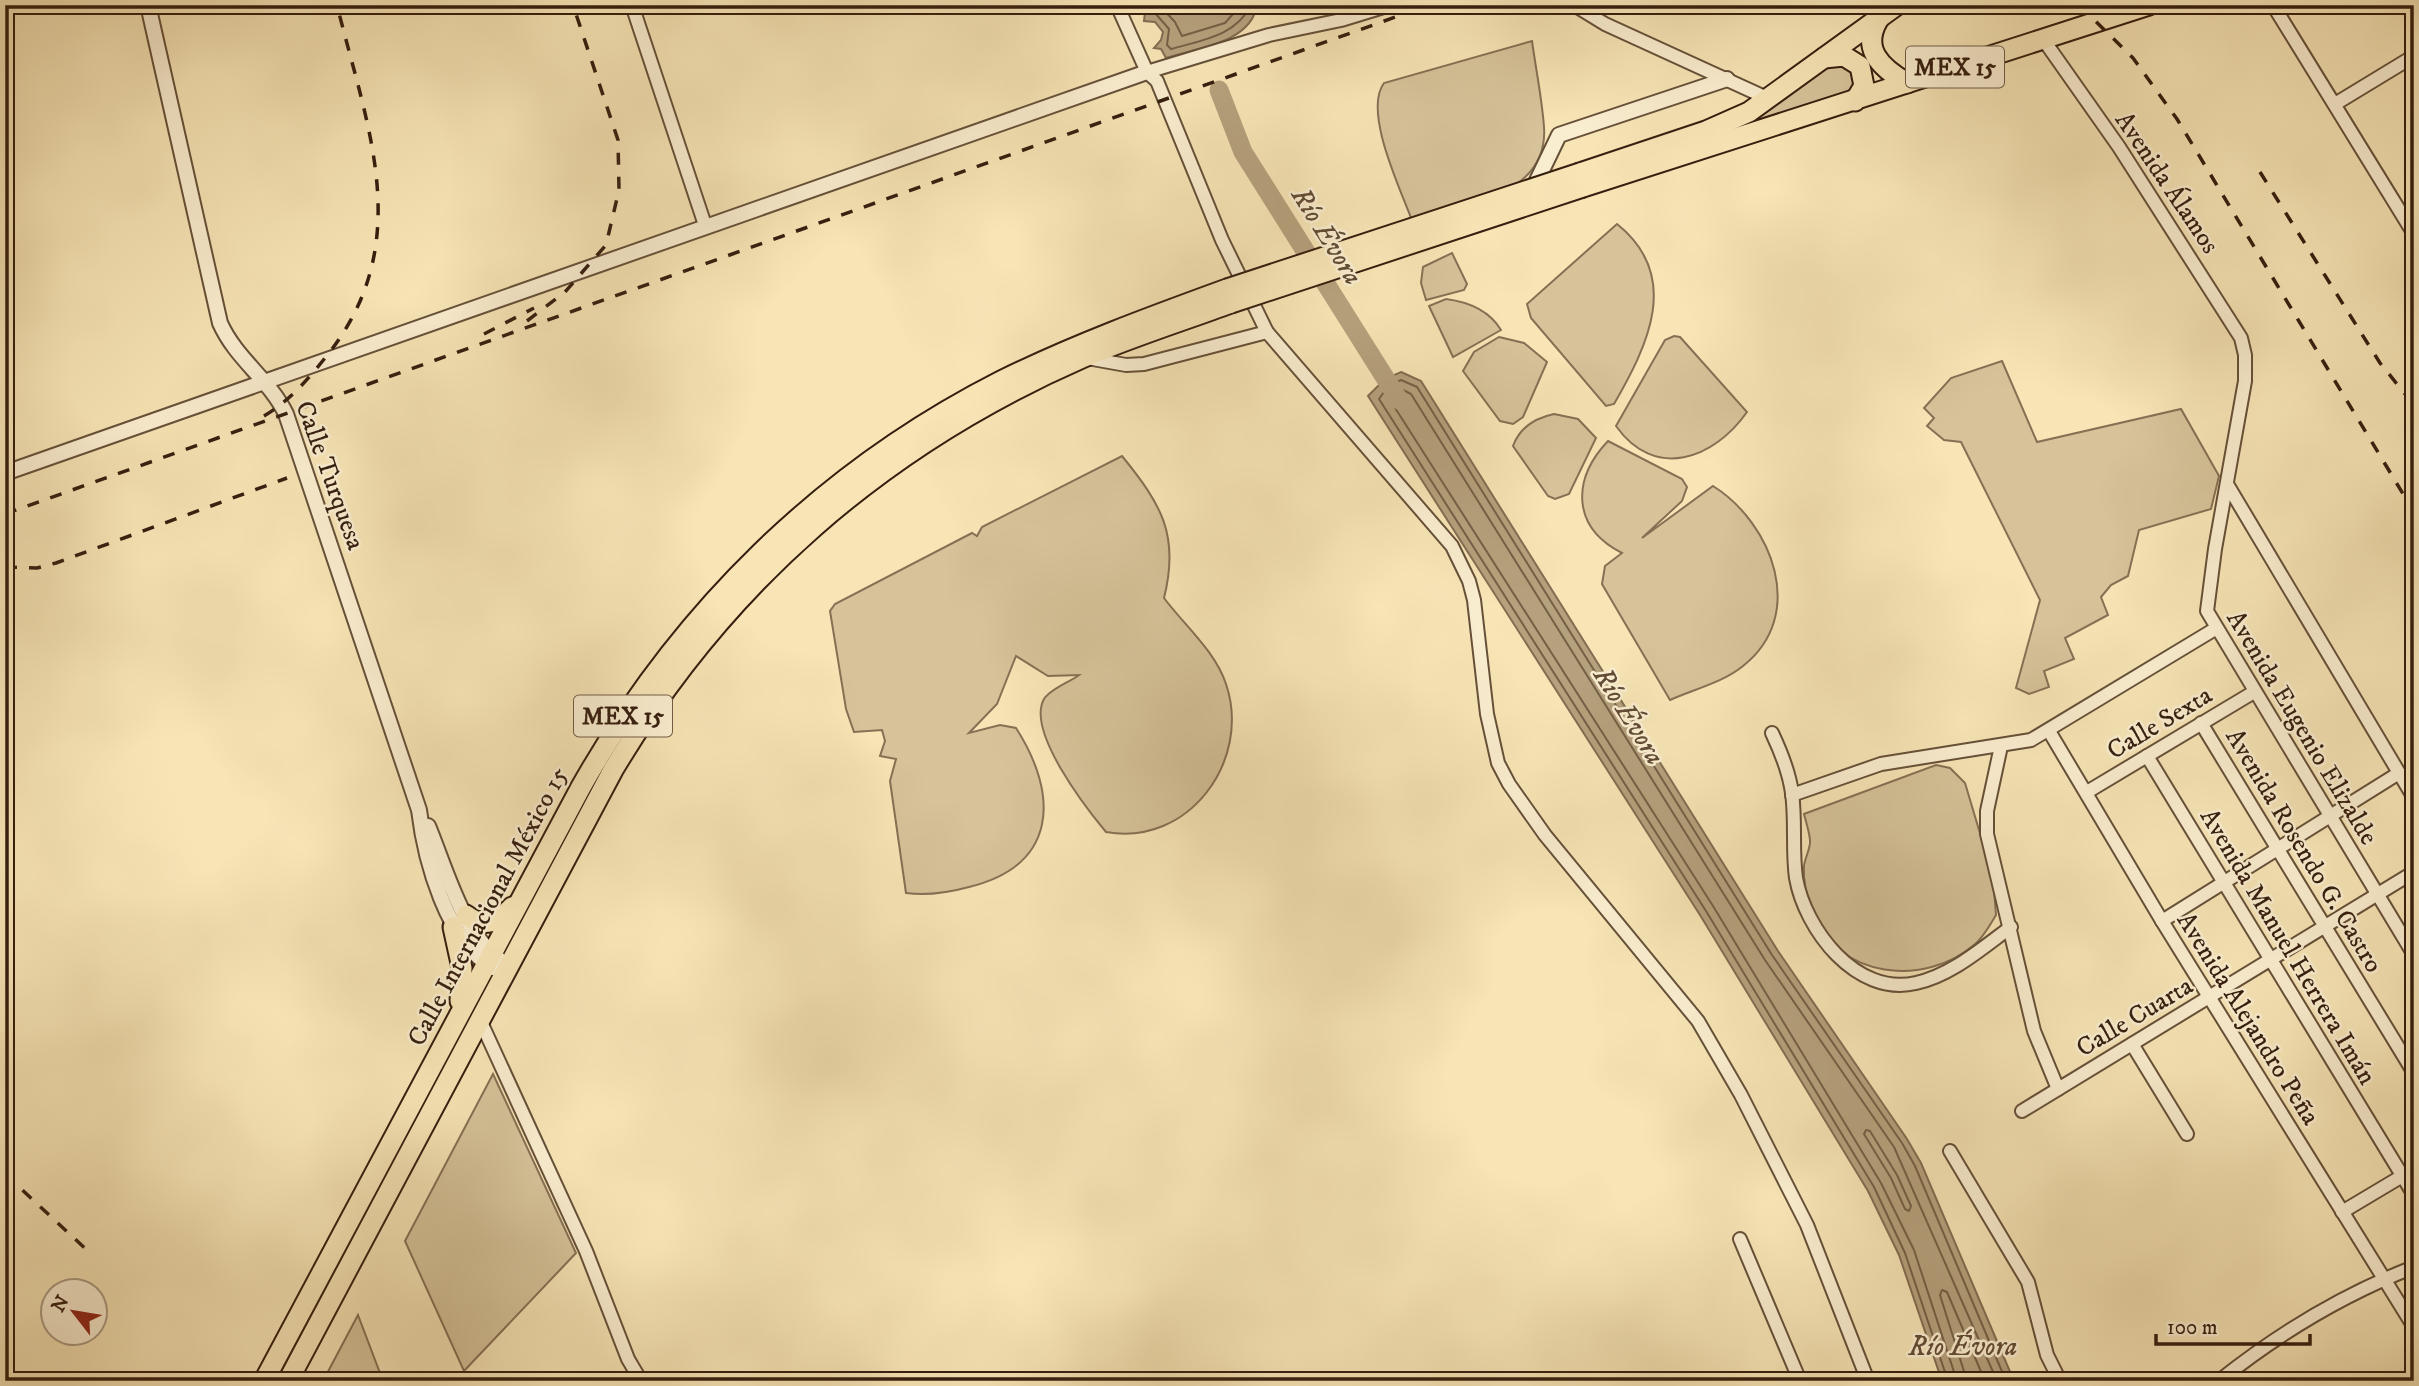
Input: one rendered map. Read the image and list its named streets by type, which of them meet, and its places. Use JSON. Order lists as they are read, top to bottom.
{
  "streets": {
    "main road": ["MEX 15", "Calle Internacional México 15"],
    "street": [
      "Avenida Álamos",
      "Calle Turquesa",
      "Calle Sexta",
      "Avenida Eugenio Elizalde",
      "Avenida Rosendo G. Castro",
      "Avenida Manuel Herrera Imán",
      "Calle Cuarta",
      "Avenida Alejandro Peña"
    ]
  },
  "crossings": [
    ["MEX 15", "Avenida Álamos"],
    ["MEX 15", "Calle Internacional México 15"],
    ["Avenida Álamos", "Avenida Eugenio Elizalde"],
    ["Calle Turquesa", "Calle Internacional México 15"],
    ["Calle Sexta", "Avenida Eugenio Elizalde"],
    ["Calle Sexta", "Avenida Rosendo G. Castro"],
    ["Calle Sexta", "Avenida Manuel Herrera Imán"],
    ["Calle Sexta", "Avenida Alejandro Peña"],
    ["Avenida Eugenio Elizalde", "Calle Cuarta"],
    ["Avenida Rosendo G. Castro", "Calle Cuarta"],
    ["Avenida Manuel Herrera Imán", "Calle Cuarta"],
    ["Calle Cuarta", "Avenida Alejandro Peña"]
  ],
  "water": ["Río Évora"],
  "scale_bar": "100 m",
  "north": "top left"
}
